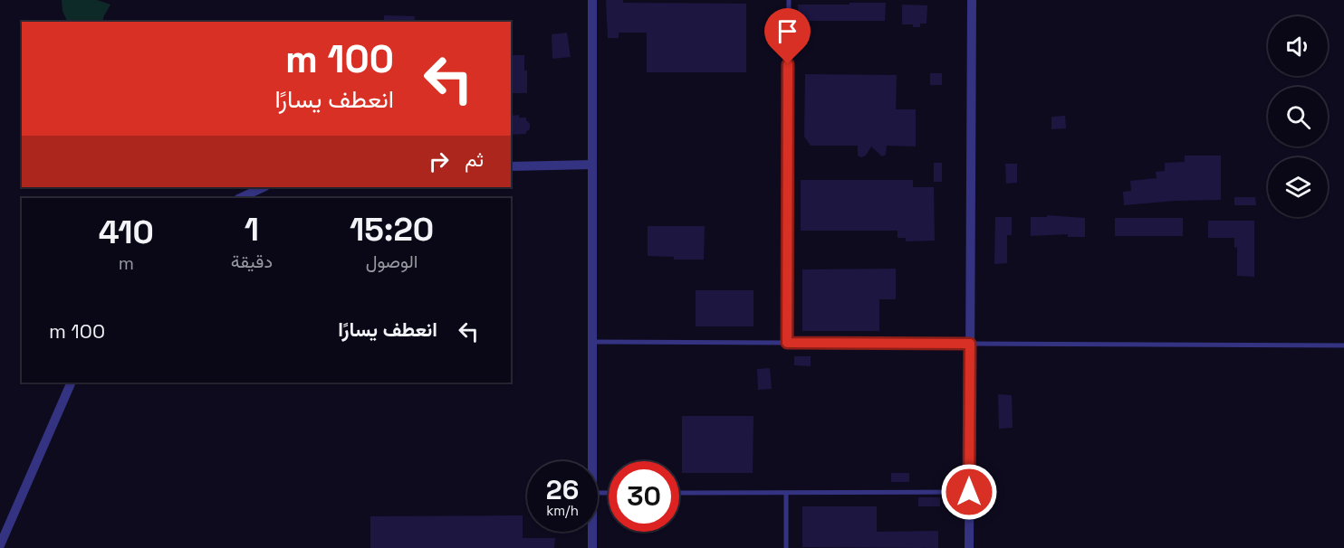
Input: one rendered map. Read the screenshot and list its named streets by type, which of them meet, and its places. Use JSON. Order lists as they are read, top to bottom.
{
  "page": {
    "turn": ["100 m", "انعطف يسارًا"],
    "then": "ثم",
    "eta": [
      "15:20",
      "الوصول",
      "1",
      "دقيقة",
      "410",
      "m"
    ],
    "list": [
      {
        "name": "انعطف يسارًا",
        "value": "100 m"
      }
    ],
    "speed": "26 km/h",
    "limit": "30"
  }
}
